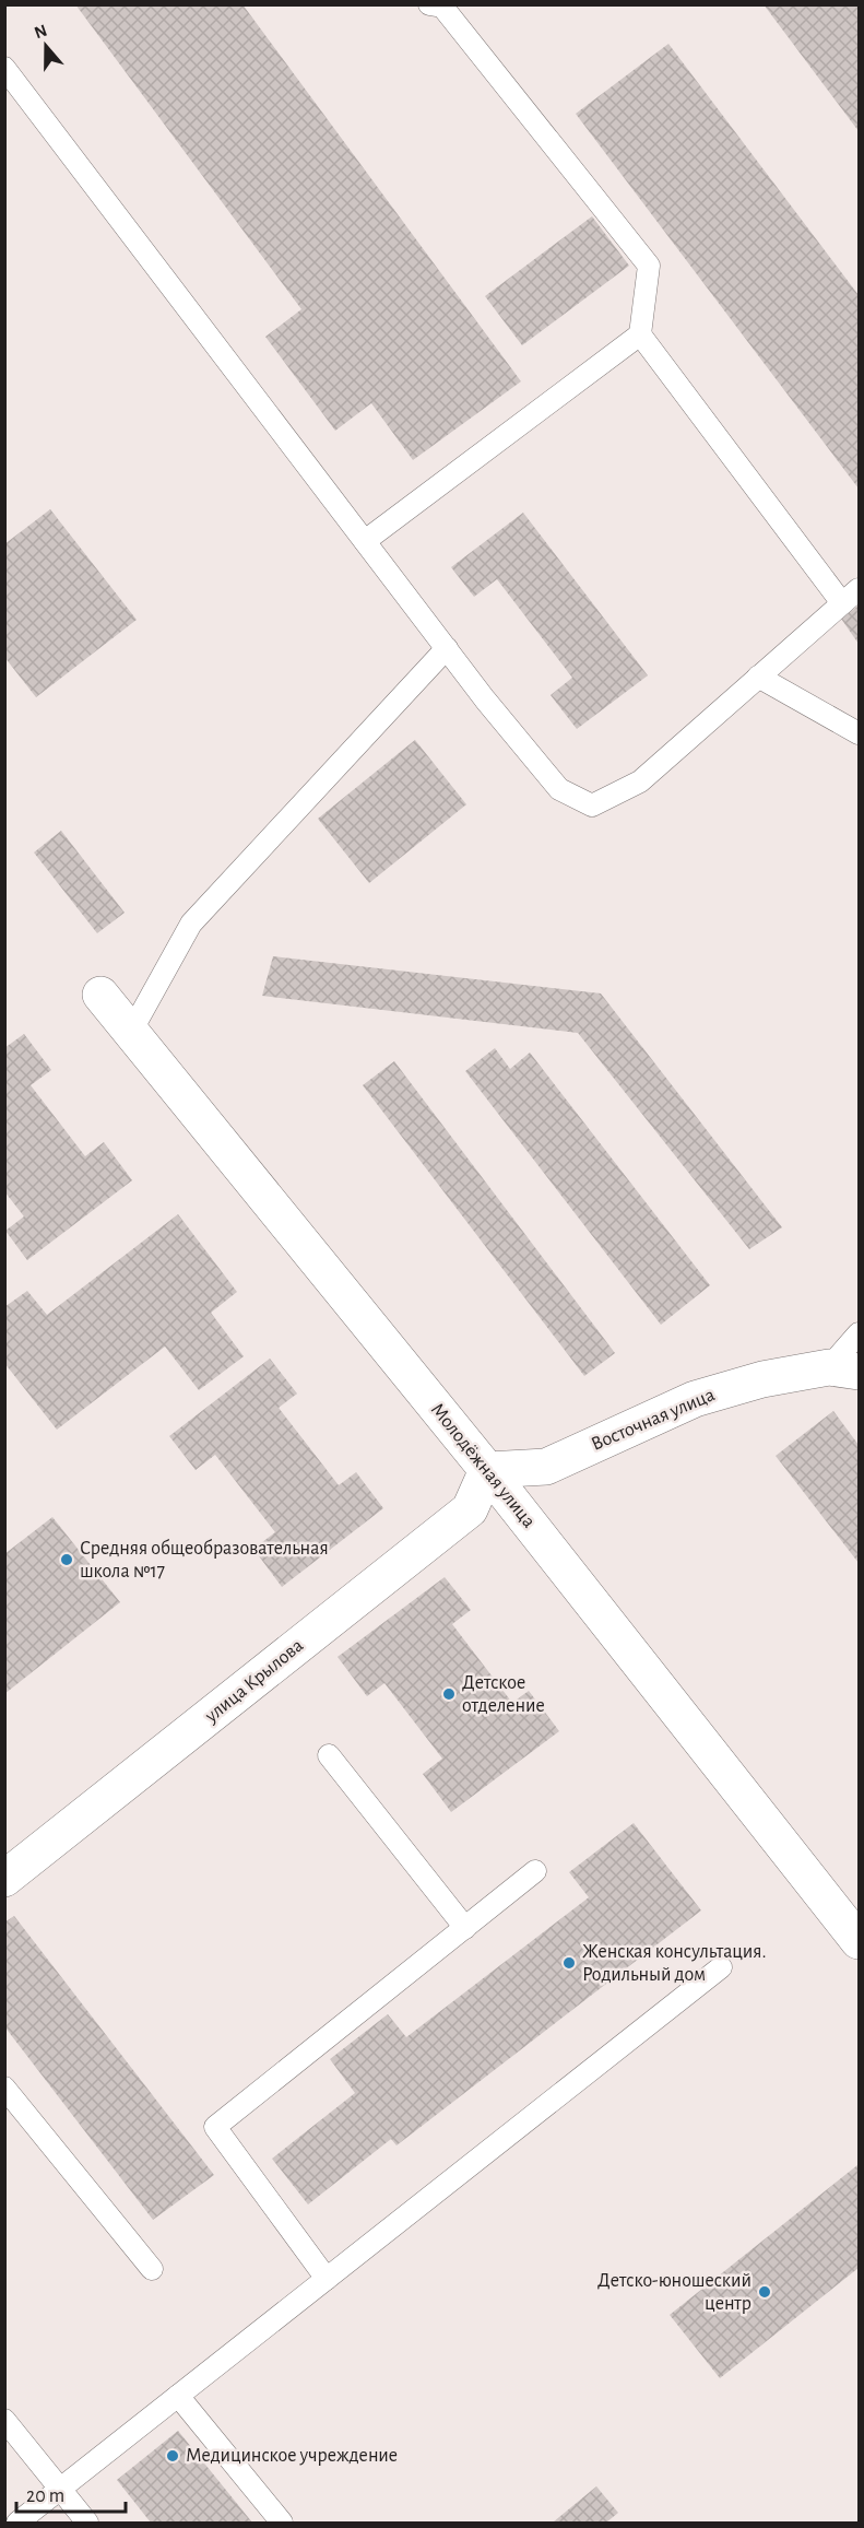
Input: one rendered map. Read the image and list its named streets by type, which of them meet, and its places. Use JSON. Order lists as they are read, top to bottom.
{
  "streets": {
    "street": ["Восточная улица", "Молодёжная улица", "улица Крылова"]
  },
  "crossings": [
    ["Восточная улица", "Молодёжная улица"],
    ["Восточная улица", "улица Крылова"],
    ["Молодёжная улица", "улица Крылова"]
  ],
  "places": [
    "Средняя общеобразовательная школа №17",
    "Детское отделение",
    "Женская консультация. Родильный дом",
    "Детско-юношеский центр",
    "Медицинское учреждение"
  ],
  "scale_bar": "20 m",
  "north": "top"
}
